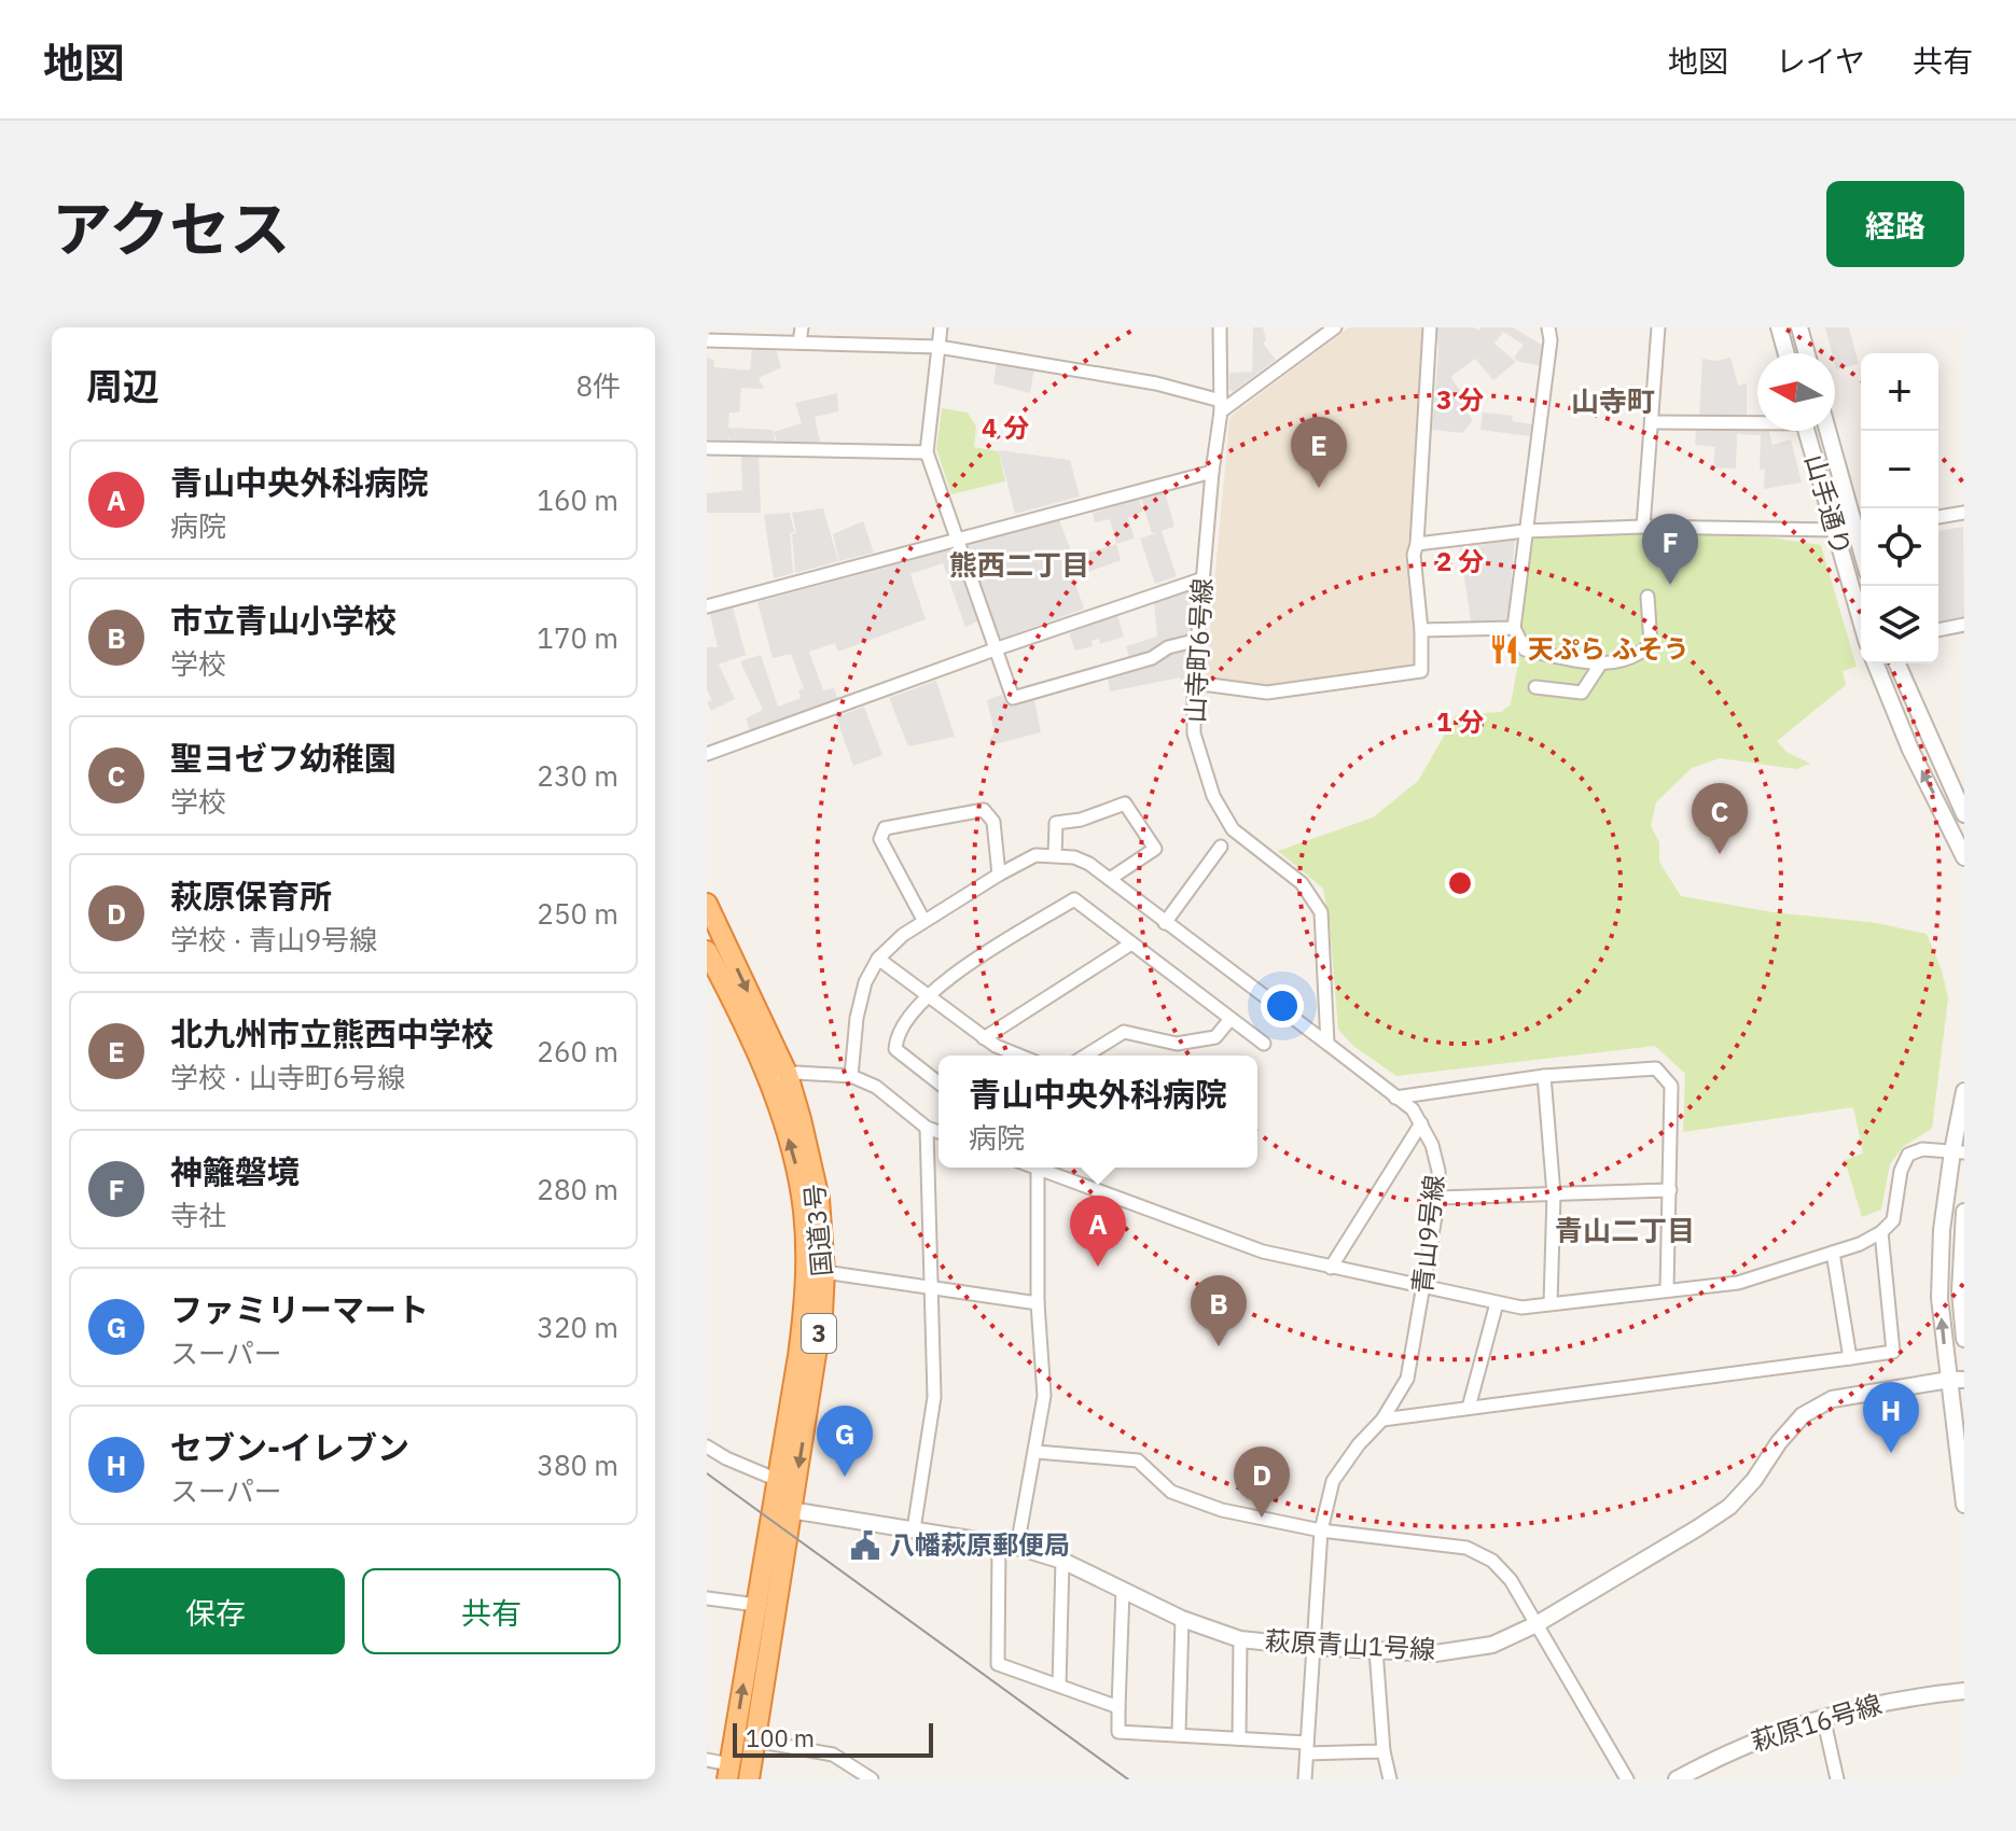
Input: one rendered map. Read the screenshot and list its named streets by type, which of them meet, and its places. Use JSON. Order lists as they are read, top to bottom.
{
  "streets": {
    "highway": ["国道3号", "3"],
    "street": [
      "山手通り",
      "山寺町6号線",
      "青山9号線",
      "萩原青山1号線",
      "萩原16号線"
    ]
  },
  "crossings": [
    ["山寺町6号線", "青山9号線"],
    ["国道3号", "萩原青山1号線"],
    ["青山9号線", "萩原青山1号線"]
  ],
  "districts": ["山寺町", "熊西二丁目", "青山二丁目"],
  "places": {
    "restaurant": ["天ぷら ふそう"],
    "public building": ["八幡萩原郵便局"]
  },
  "scale_bar": "100 m",
  "north": "left",
  "page": {
    "header": "地図",
    "nav": ["地図", "レイヤ", "共有"],
    "title": "アクセス",
    "buttons": [
      "経路",
      ["保存", "共有"]
    ],
    "heading": ["周辺", "8件"],
    "map_buttons": ["+", "−"],
    "pins": [
      "E",
      "F",
      "C",
      "A",
      "B",
      "H",
      "G",
      "D"
    ],
    "list": [
      {
        "mark": "A",
        "name": "青山中央外科病院",
        "note": "病院",
        "value": "160 m"
      },
      {
        "mark": "B",
        "name": "市立青山小学校",
        "note": "学校",
        "value": "170 m"
      },
      {
        "mark": "C",
        "name": "聖ヨゼフ幼稚園",
        "note": "学校",
        "value": "230 m"
      },
      {
        "mark": "D",
        "name": "萩原保育所",
        "note": "学校 · 青山9号線",
        "value": "250 m"
      },
      {
        "mark": "E",
        "name": "北九州市立熊西中学校",
        "note": "学校 · 山寺町6号線",
        "value": "260 m"
      },
      {
        "mark": "F",
        "name": "神籬磐境",
        "note": "寺社",
        "value": "280 m"
      },
      {
        "mark": "G",
        "name": "ファミリーマート",
        "note": "スーパー",
        "value": "320 m"
      },
      {
        "mark": "H",
        "name": "セブン-イレブン",
        "note": "スーパー",
        "value": "380 m"
      }
    ],
    "popup": ["青山中央外科病院", "病院"],
    "scale": "100 m"
  },
  "rings": [
    "3 分",
    "4 分",
    "2 分",
    "1 分"
  ]
}
